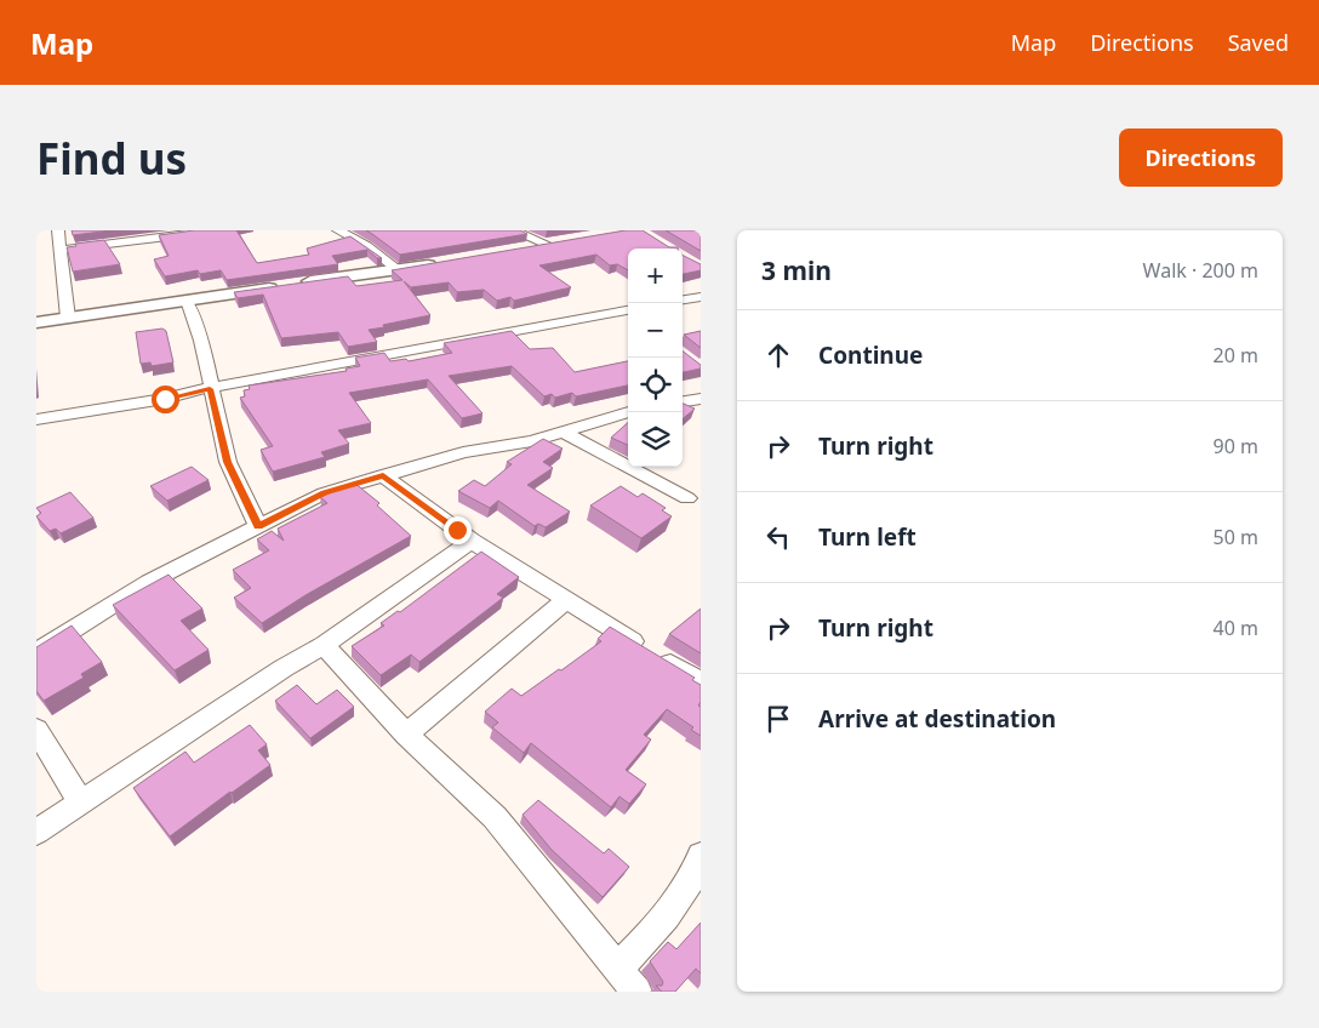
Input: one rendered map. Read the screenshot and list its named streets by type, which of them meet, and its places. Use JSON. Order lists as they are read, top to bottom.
{
  "page": {
    "header": "Map",
    "nav": ["Map", "Directions", "Saved"],
    "buttons": "Directions",
    "title": "Find us",
    "heading": ["3 min", "Walk · 200 m"],
    "map_buttons": ["+", "−"],
    "list": [
      ["Continue", "20 m"],
      ["Turn right", "90 m"],
      ["Turn left", "50 m"],
      ["Turn right", "40 m"],
      "Arrive at destination"
    ]
  }
}
